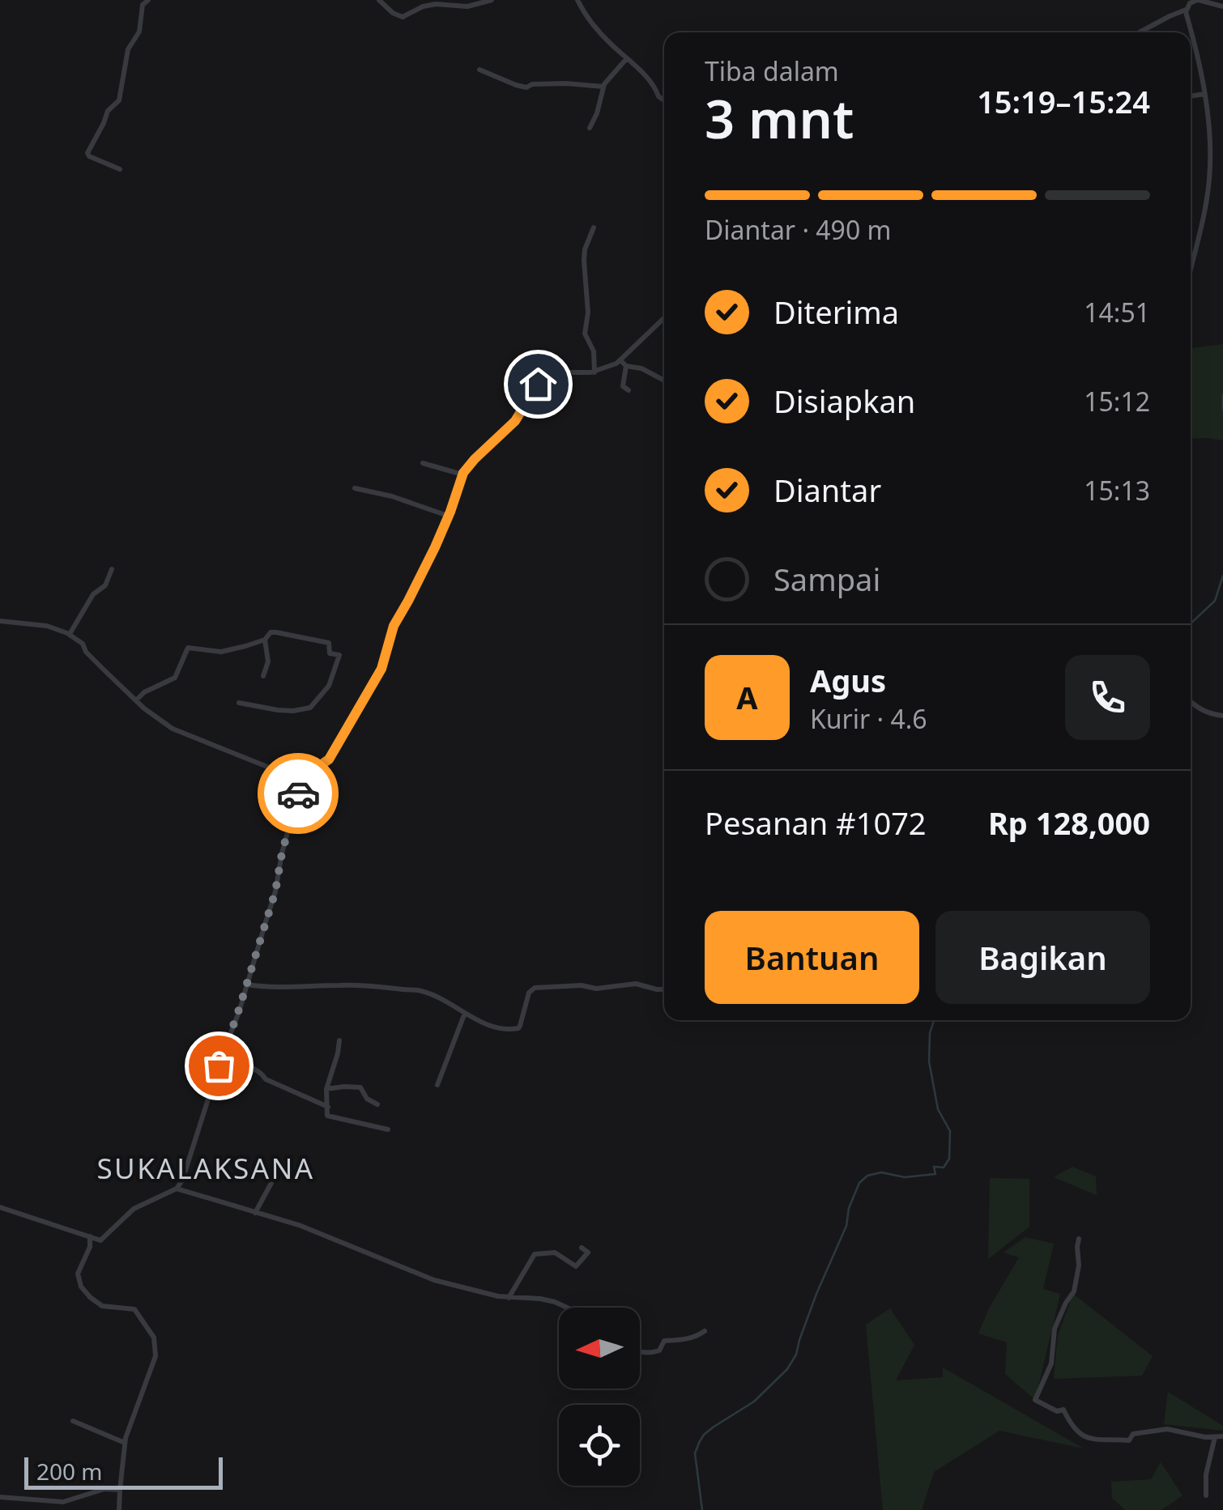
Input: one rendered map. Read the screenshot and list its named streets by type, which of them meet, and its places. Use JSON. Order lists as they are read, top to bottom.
{
  "districts": ["SUKALAKSANA"],
  "scale_bar": "200 m",
  "north": "left",
  "page": {
    "heading": ["3 mnt", "Tiba dalam", "15:19–15:24"],
    "panel": [
      "Agus",
      "Kurir · 4.6",
      "Pesanan #1072",
      "Rp 128,000"
    ],
    "bar": "Diantar · 490 m",
    "list": [
      ["Diterima", "14:51"],
      ["Disiapkan", "15:12"],
      ["Diantar", "15:13"],
      "Sampai"
    ],
    "round": "A",
    "buttons": ["Bantuan", "Bagikan"],
    "scale": "200 m"
  }
}
